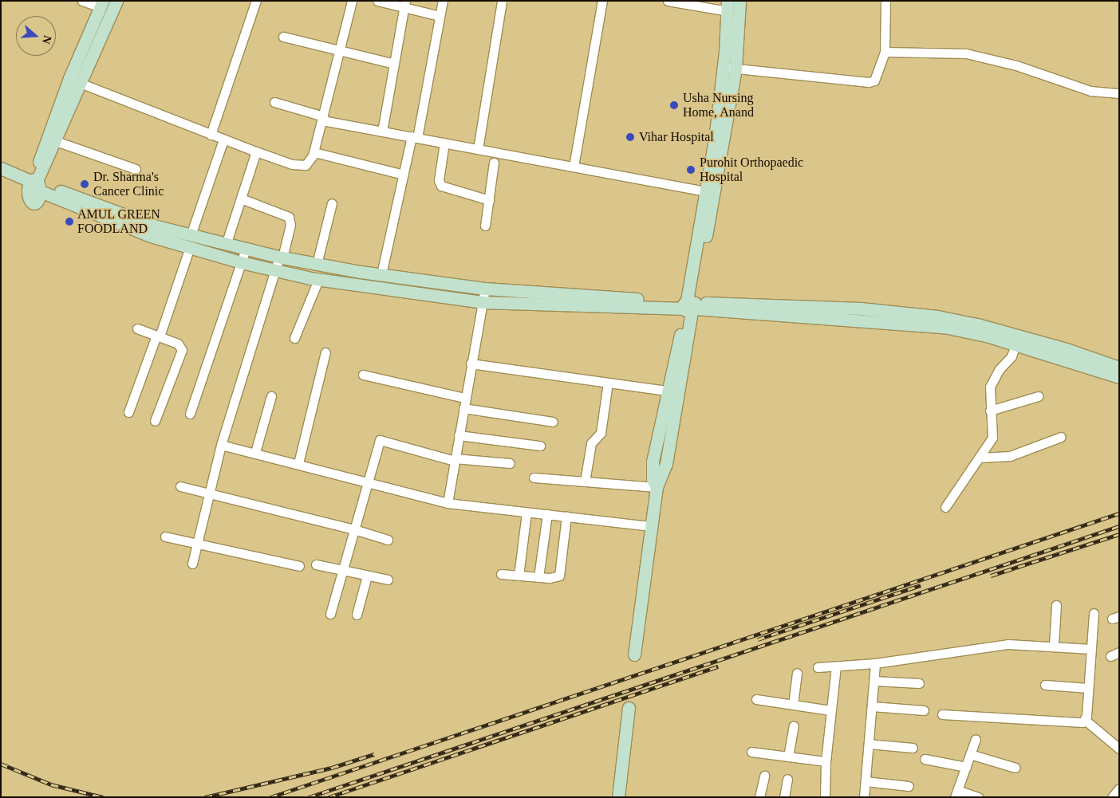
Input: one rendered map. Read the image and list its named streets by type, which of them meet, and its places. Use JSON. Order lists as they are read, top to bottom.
{
  "places": [
    "Usha Nursing Home, Anand",
    "Vihar Hospital",
    "Purohit Orthopaedic Hospital",
    "Dr. Sharma's Cancer Clinic",
    "AMUL GREEN FOODLAND"
  ],
  "north": "right"
}
